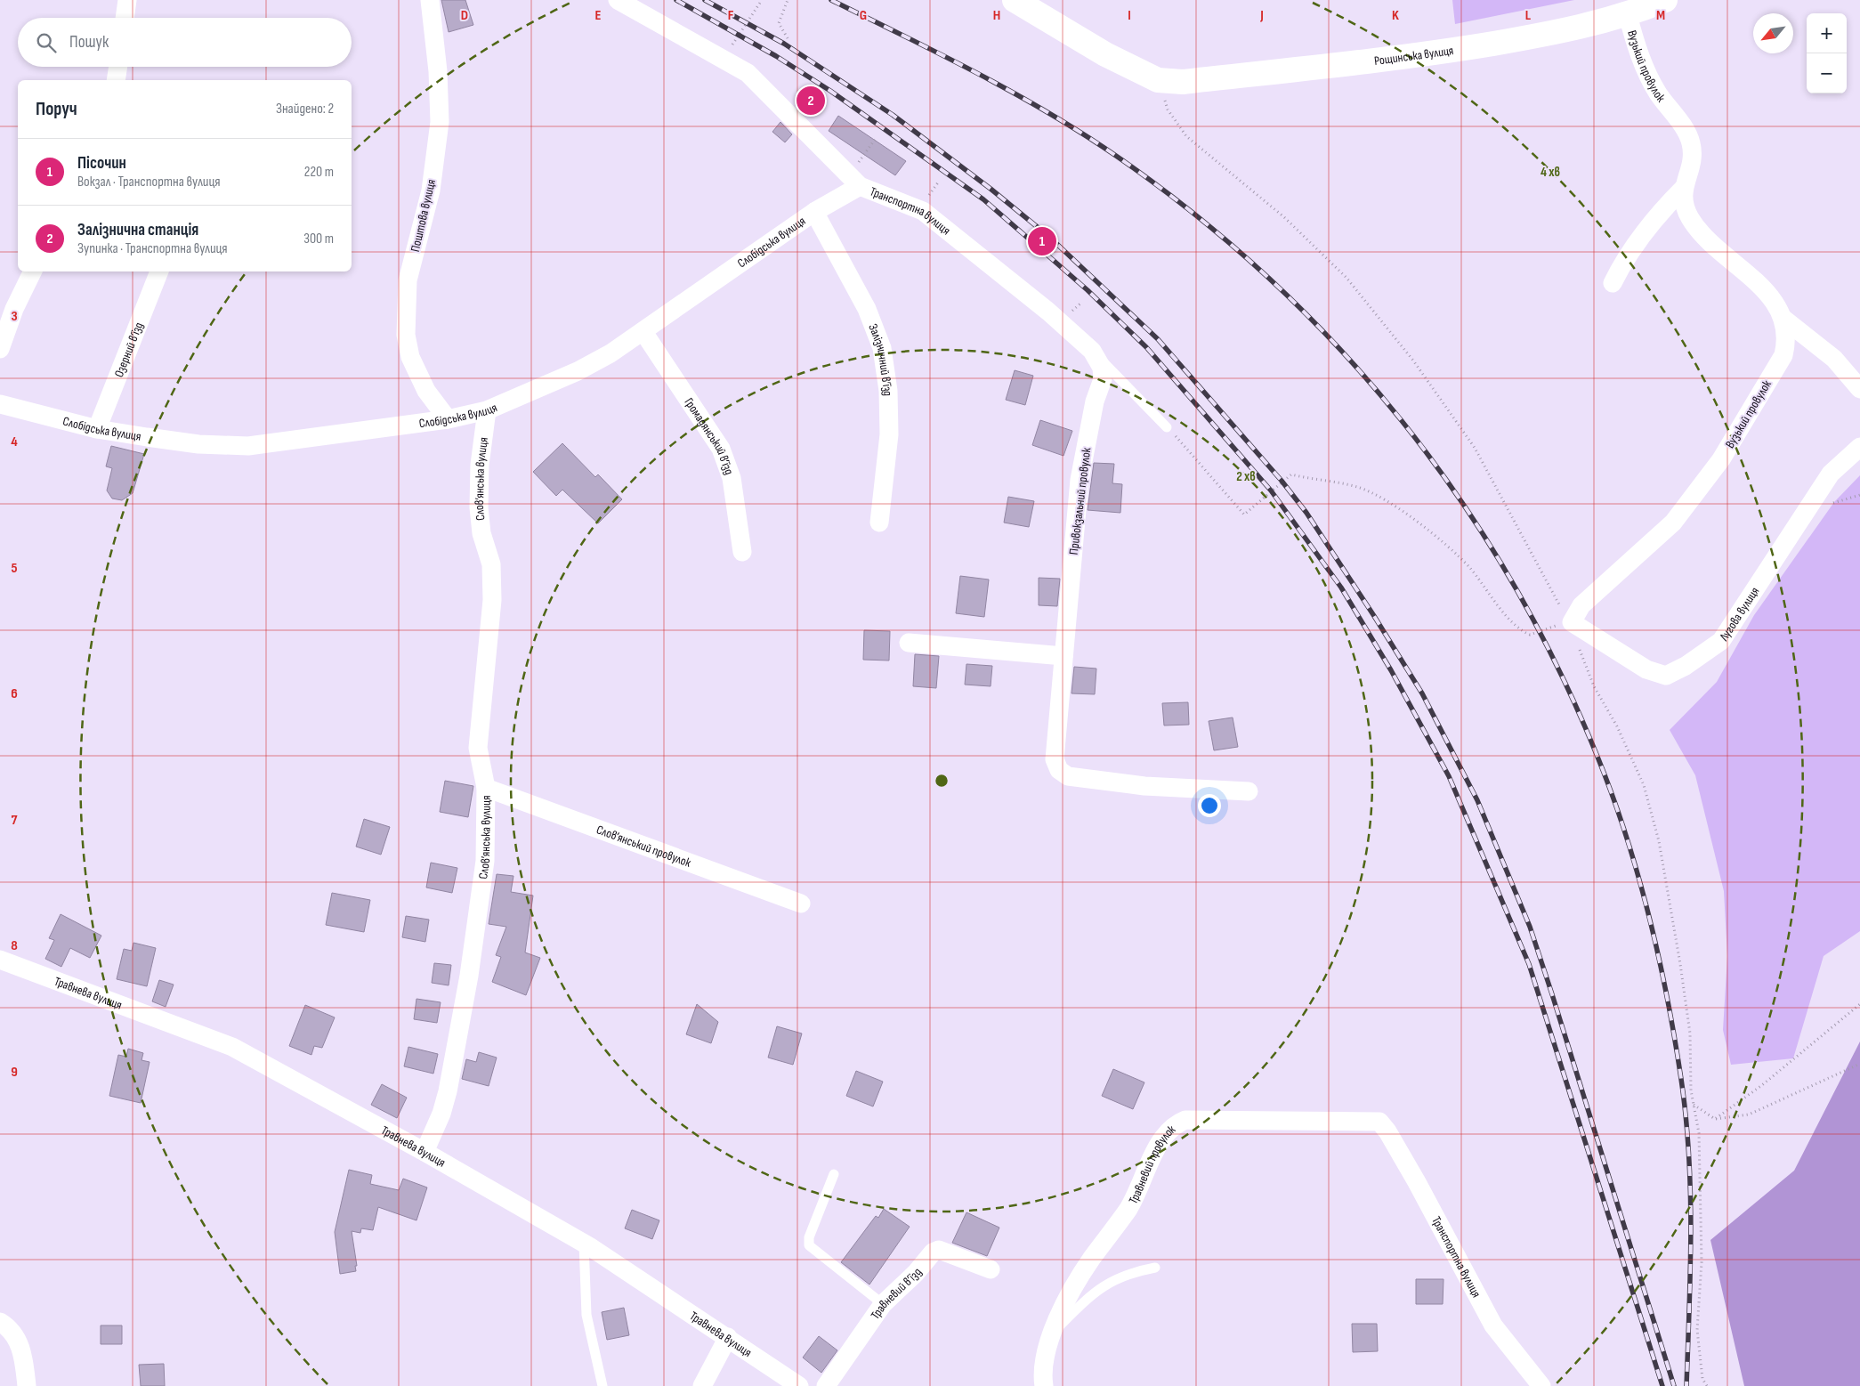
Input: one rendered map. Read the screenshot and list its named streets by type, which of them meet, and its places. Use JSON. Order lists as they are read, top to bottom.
{
  "streets": {
    "street": [
      "Рощинська вулиця",
      "Вузький провулок",
      "Транспортна вулиця",
      "Поштова вулиця",
      "Слобідська вулиця",
      "Озерний в’їзд",
      "Залізничний в’їзд",
      "Громадянський в’їзд",
      "Слов’янська вулиця",
      "Привокзальний провулок",
      "Лугова вулиця",
      "Слов’янський провулок",
      "Травнева вулиця",
      "Травневий провулок",
      "Травневий в’їзд"
    ]
  },
  "crossings": [
    ["Рощинська вулиця", "Вузький провулок"],
    ["Вузький провулок", "Лугова вулиця"],
    ["Транспортна вулиця", "Слобідська вулиця"],
    ["Транспортна вулиця", "Привокзальний провулок"],
    ["Транспортна вулиця", "Травневий провулок"],
    ["Поштова вулиця", "Слобідська вулиця"],
    ["Слобідська вулиця", "Озерний в’їзд"],
    ["Слобідська вулиця", "Залізничний в’їзд"],
    ["Слобідська вулиця", "Громадянський в’їзд"],
    ["Слобідська вулиця", "Слов’янська вулиця"],
    ["Слов’янська вулиця", "Слов’янський провулок"],
    ["Слов’янська вулиця", "Травнева вулиця"]
  ],
  "north": "bottom left",
  "page": {
    "map_buttons": ["+", "−"],
    "search": "Пошук",
    "heading": ["Поруч", "Знайдено: 2"],
    "pins": ["2", "1"],
    "list": [
      {
        "mark": "1",
        "name": "Пісочин",
        "note": "Вокзал · Транспортна вулиця",
        "value": "220 m"
      },
      {
        "mark": "2",
        "name": "Залізнична станція",
        "note": "Зупинка · Транспортна вулиця",
        "value": "300 m"
      }
    ]
  },
  "grid": {
    "columns": [
      "D",
      "E",
      "F",
      "G",
      "H",
      "I",
      "J",
      "K",
      "L",
      "M"
    ],
    "rows": [
      "3",
      "4",
      "5",
      "6",
      "7",
      "8",
      "9"
    ]
  },
  "rings": ["4 хв", "2 хв"]
}
